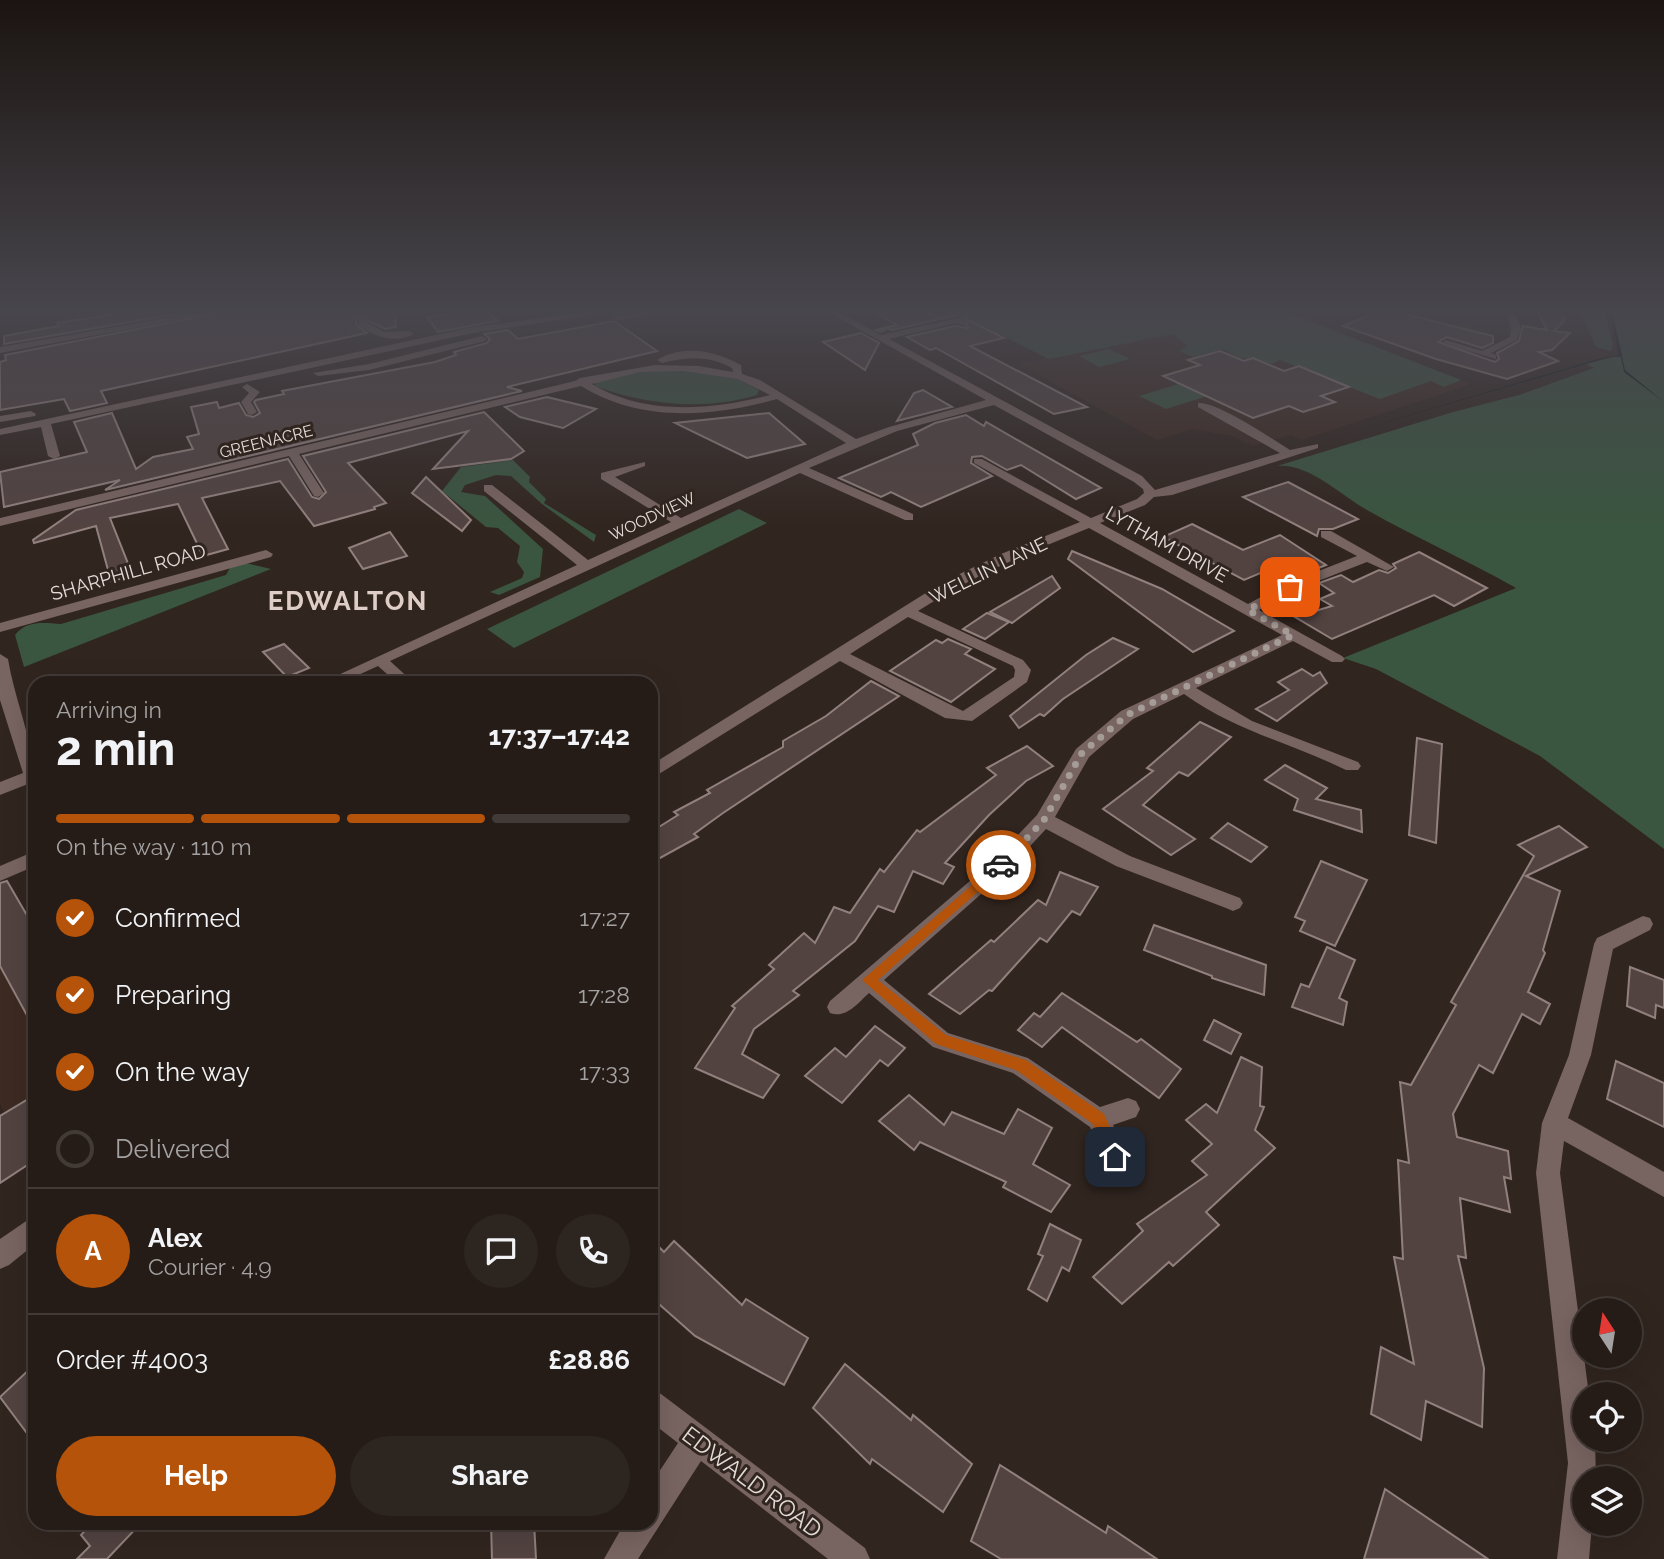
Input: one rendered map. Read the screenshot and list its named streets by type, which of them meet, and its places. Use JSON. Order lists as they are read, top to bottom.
{
  "streets": {
    "street": [
      "GREENACRE",
      "WOODVIEW",
      "LYTHAM DRIVE",
      "WELLIN LANE",
      "SHARPHILL ROAD",
      "EDWALD ROAD"
    ]
  },
  "crossings": [
    ["GREENACRE", "WOODVIEW"],
    ["LYTHAM DRIVE", "WELLIN LANE"]
  ],
  "districts": ["EDWALTON"],
  "north": "top",
  "page": {
    "heading": ["2 min", "Arriving in", "17:37–17:42"],
    "panel": [
      "Alex",
      "Courier · 4.9",
      "Order #4003",
      "£28.86"
    ],
    "bar": "On the way · 110 m",
    "list": [
      ["Confirmed", "17:27"],
      ["Preparing", "17:28"],
      ["On the way", "17:33"],
      "Delivered"
    ],
    "round": "A",
    "buttons": ["Help", "Share"]
  }
}
